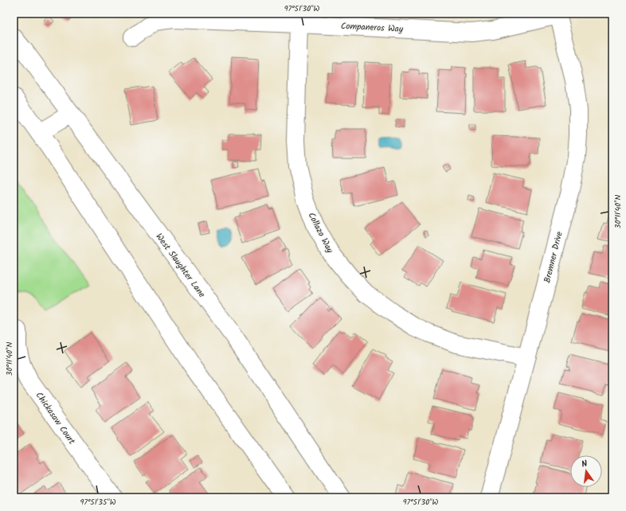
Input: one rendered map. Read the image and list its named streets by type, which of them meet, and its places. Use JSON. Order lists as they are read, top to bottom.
{
  "streets": {
    "street": [
      "Companeros Way",
      "Collazo Way",
      "Bremner Drive",
      "West Slaughter Lane",
      "Chickasaw Court"
    ]
  },
  "crossings": [
    ["Companeros Way", "Collazo Way"],
    ["Companeros Way", "Bremner Drive"],
    ["Collazo Way", "Bremner Drive"]
  ],
  "north": "top",
  "coordinates": ["97°51'30\"W", "30°11'40\"N", "97°51'35\"W"]
}
